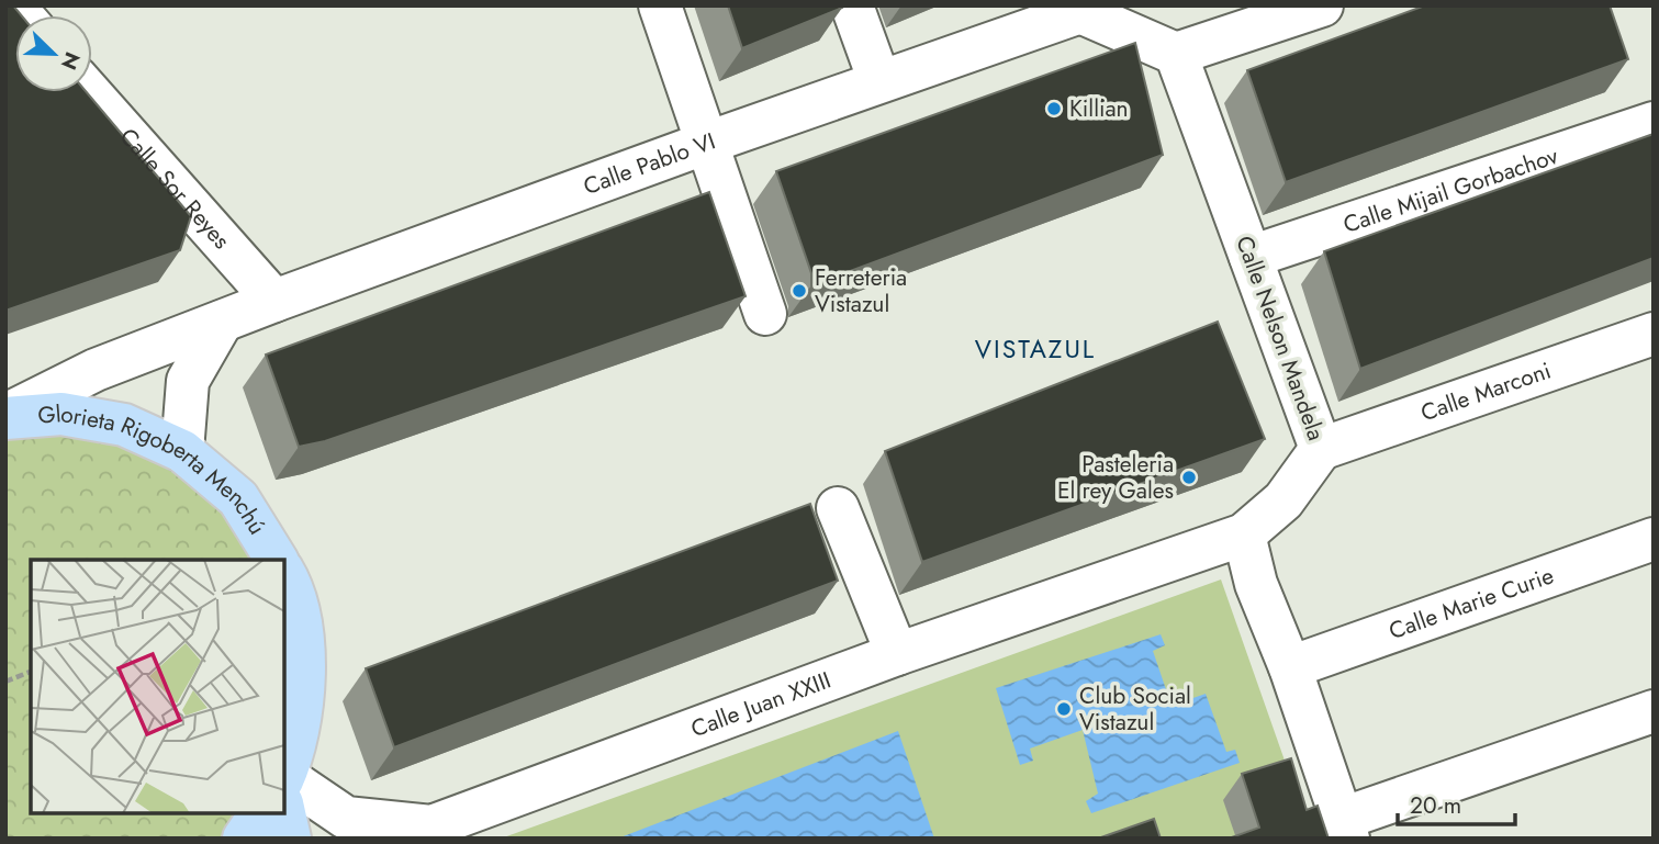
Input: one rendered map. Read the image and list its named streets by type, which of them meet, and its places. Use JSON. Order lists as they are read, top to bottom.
{
  "streets": {
    "main road": ["Glorieta Rigoberta Menchú"],
    "street": [
      "Calle Pablo VI",
      "Calle Sor Reyes",
      "Calle Mijail Gorbachov",
      "Calle Nelson Mandela",
      "Calle Marconi",
      "Calle Marie Curie",
      "Calle Juan XXIII"
    ]
  },
  "crossings": [
    ["Calle Pablo VI", "Calle Sor Reyes"],
    ["Calle Pablo VI", "Glorieta Rigoberta Menchú"],
    ["Calle Mijail Gorbachov", "Calle Nelson Mandela"],
    ["Calle Nelson Mandela", "Calle Marconi"],
    ["Calle Nelson Mandela", "Calle Juan XXIII"]
  ],
  "districts": ["VISTAZUL"],
  "places": [
    "Killian",
    "Ferreteria Vistazul",
    "Pasteleria El rey Gales",
    "Club Social Vistazul"
  ],
  "scale_bar": "20 m",
  "north": "bottom right"
}
